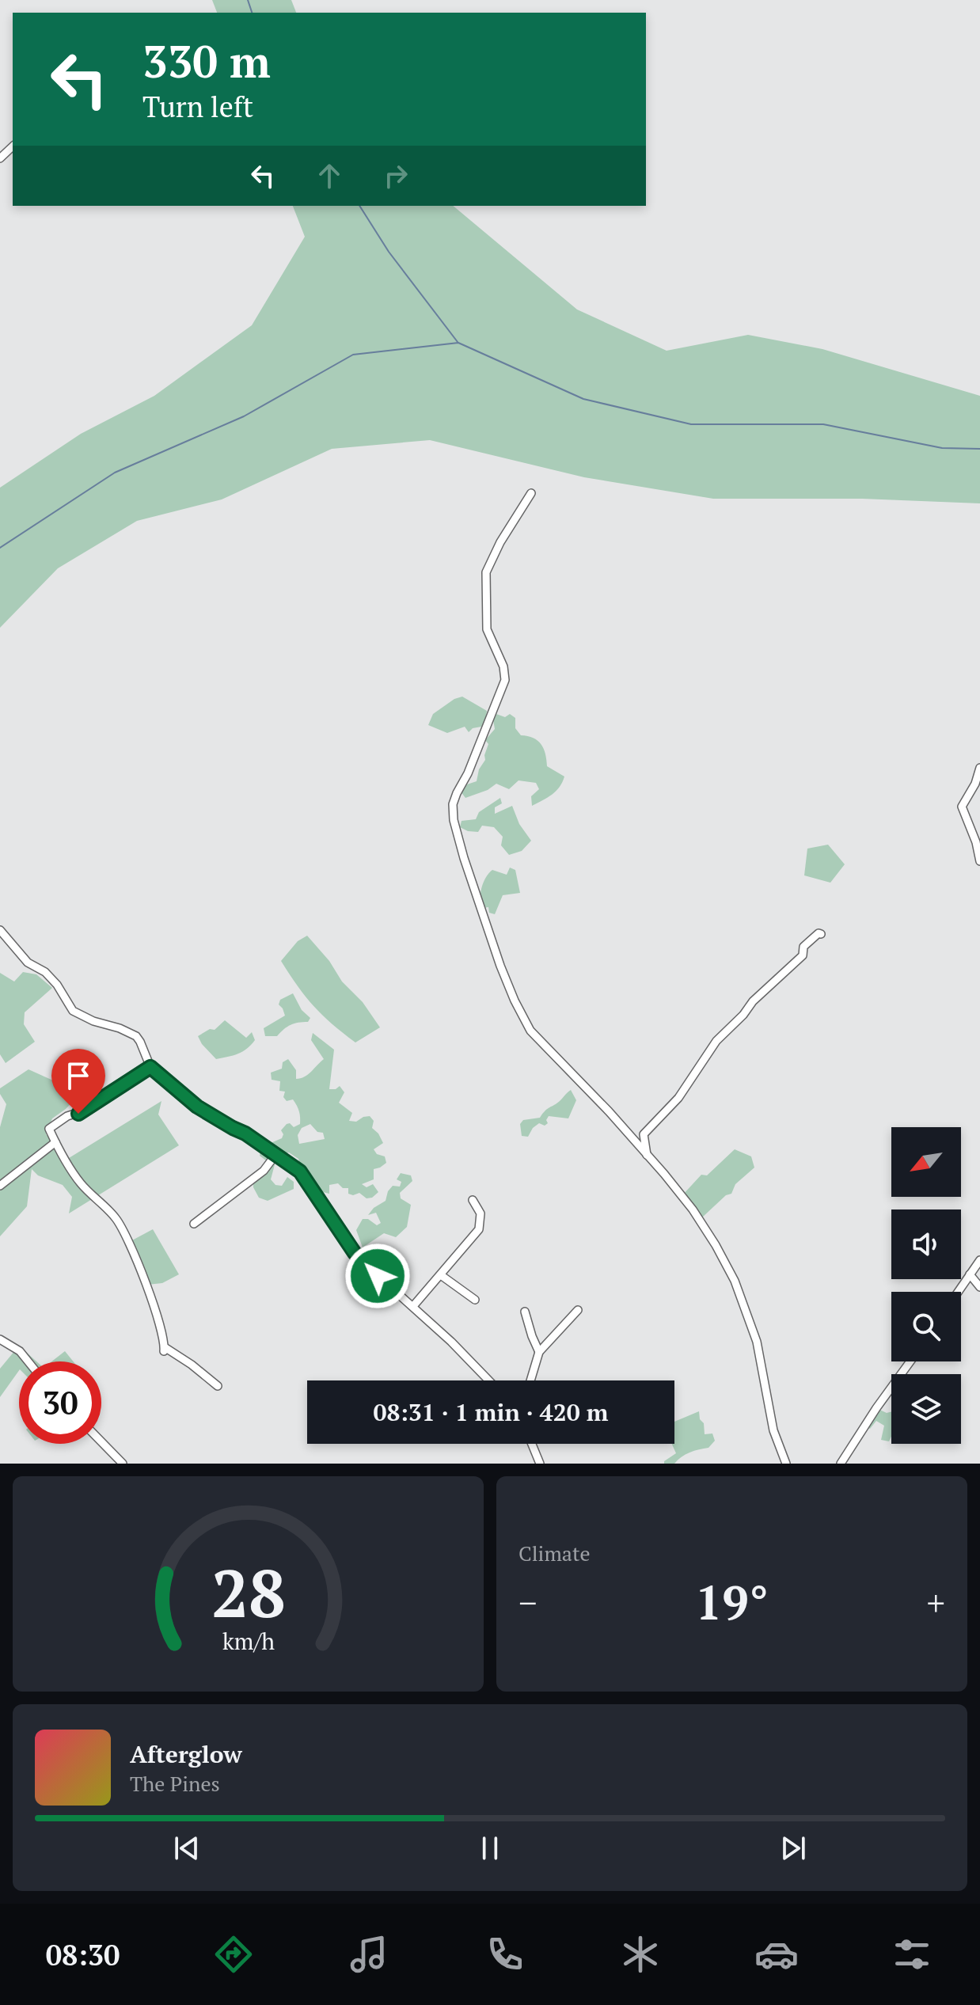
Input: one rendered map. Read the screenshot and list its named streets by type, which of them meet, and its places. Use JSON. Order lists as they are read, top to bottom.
{
  "north": "bottom left",
  "page": {
    "turn": ["330 m", "Turn left"],
    "limit": "30",
    "trip": "08:31 · 1 min · 420 m",
    "tile": "Climate",
    "heat": ["−", "19°", "+"],
    "song": ["Afterglow", "The Pines"],
    "tabs": "08:30",
    "gauge": ["28", "km/h"]
  }
}
